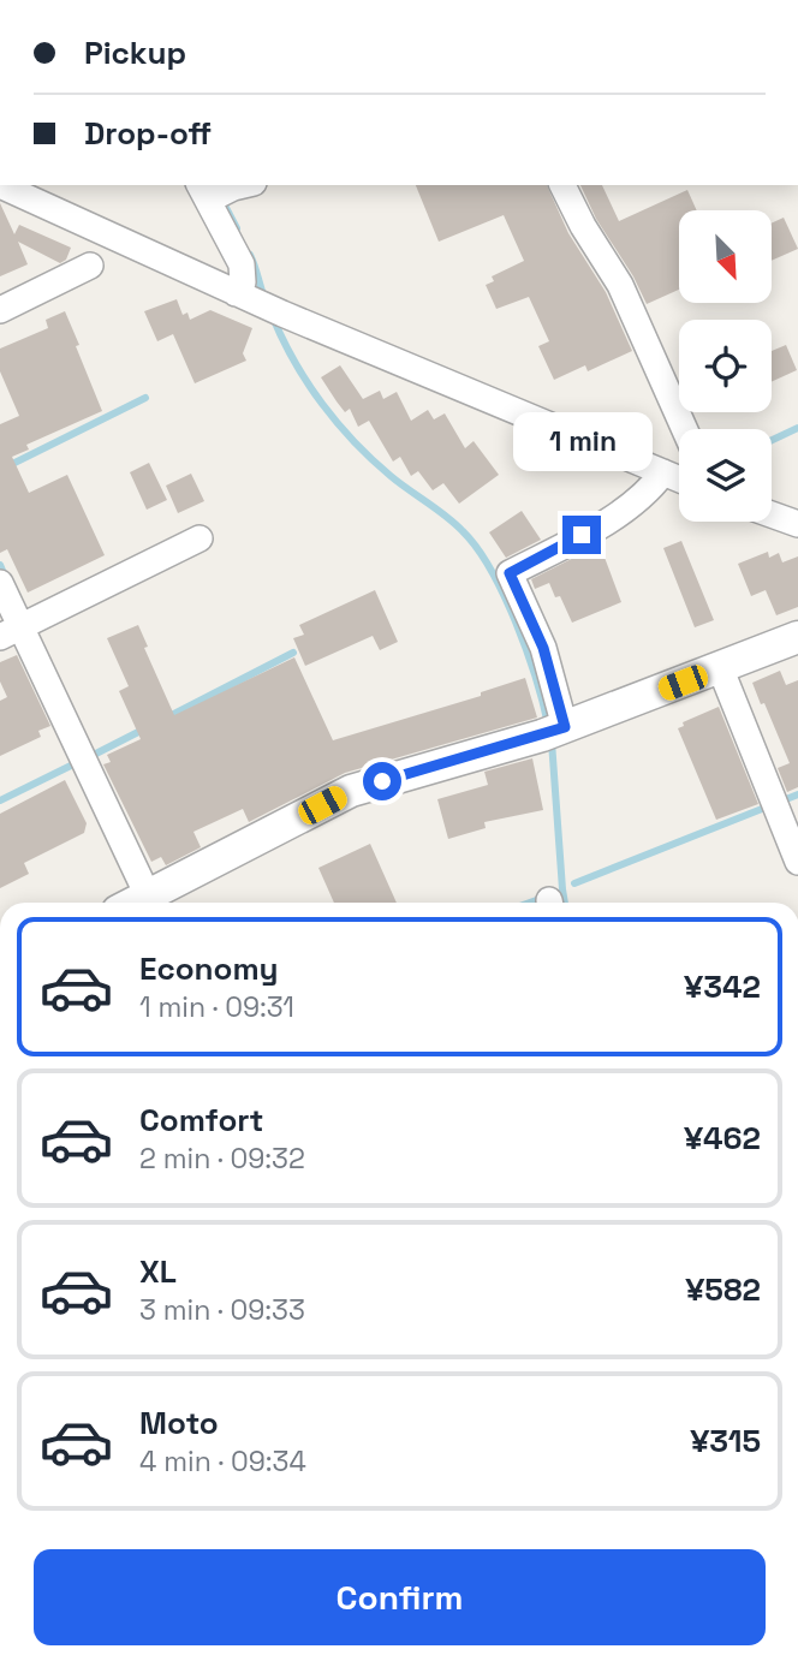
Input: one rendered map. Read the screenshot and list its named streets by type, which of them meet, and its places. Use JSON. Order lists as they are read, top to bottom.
{
  "north": "bottom right",
  "page": {
    "banner": ["Pickup", "Drop-off"],
    "bubble": "1 min",
    "list": [
      {
        "name": "Economy",
        "note": "1 min · 09:31",
        "value": "¥342"
      },
      {
        "name": "Comfort",
        "note": "2 min · 09:32",
        "value": "¥462"
      },
      {
        "name": "XL",
        "note": "3 min · 09:33",
        "value": "¥582"
      },
      {
        "name": "Moto",
        "note": "4 min · 09:34",
        "value": "¥315"
      }
    ],
    "buttons": "Confirm"
  }
}
